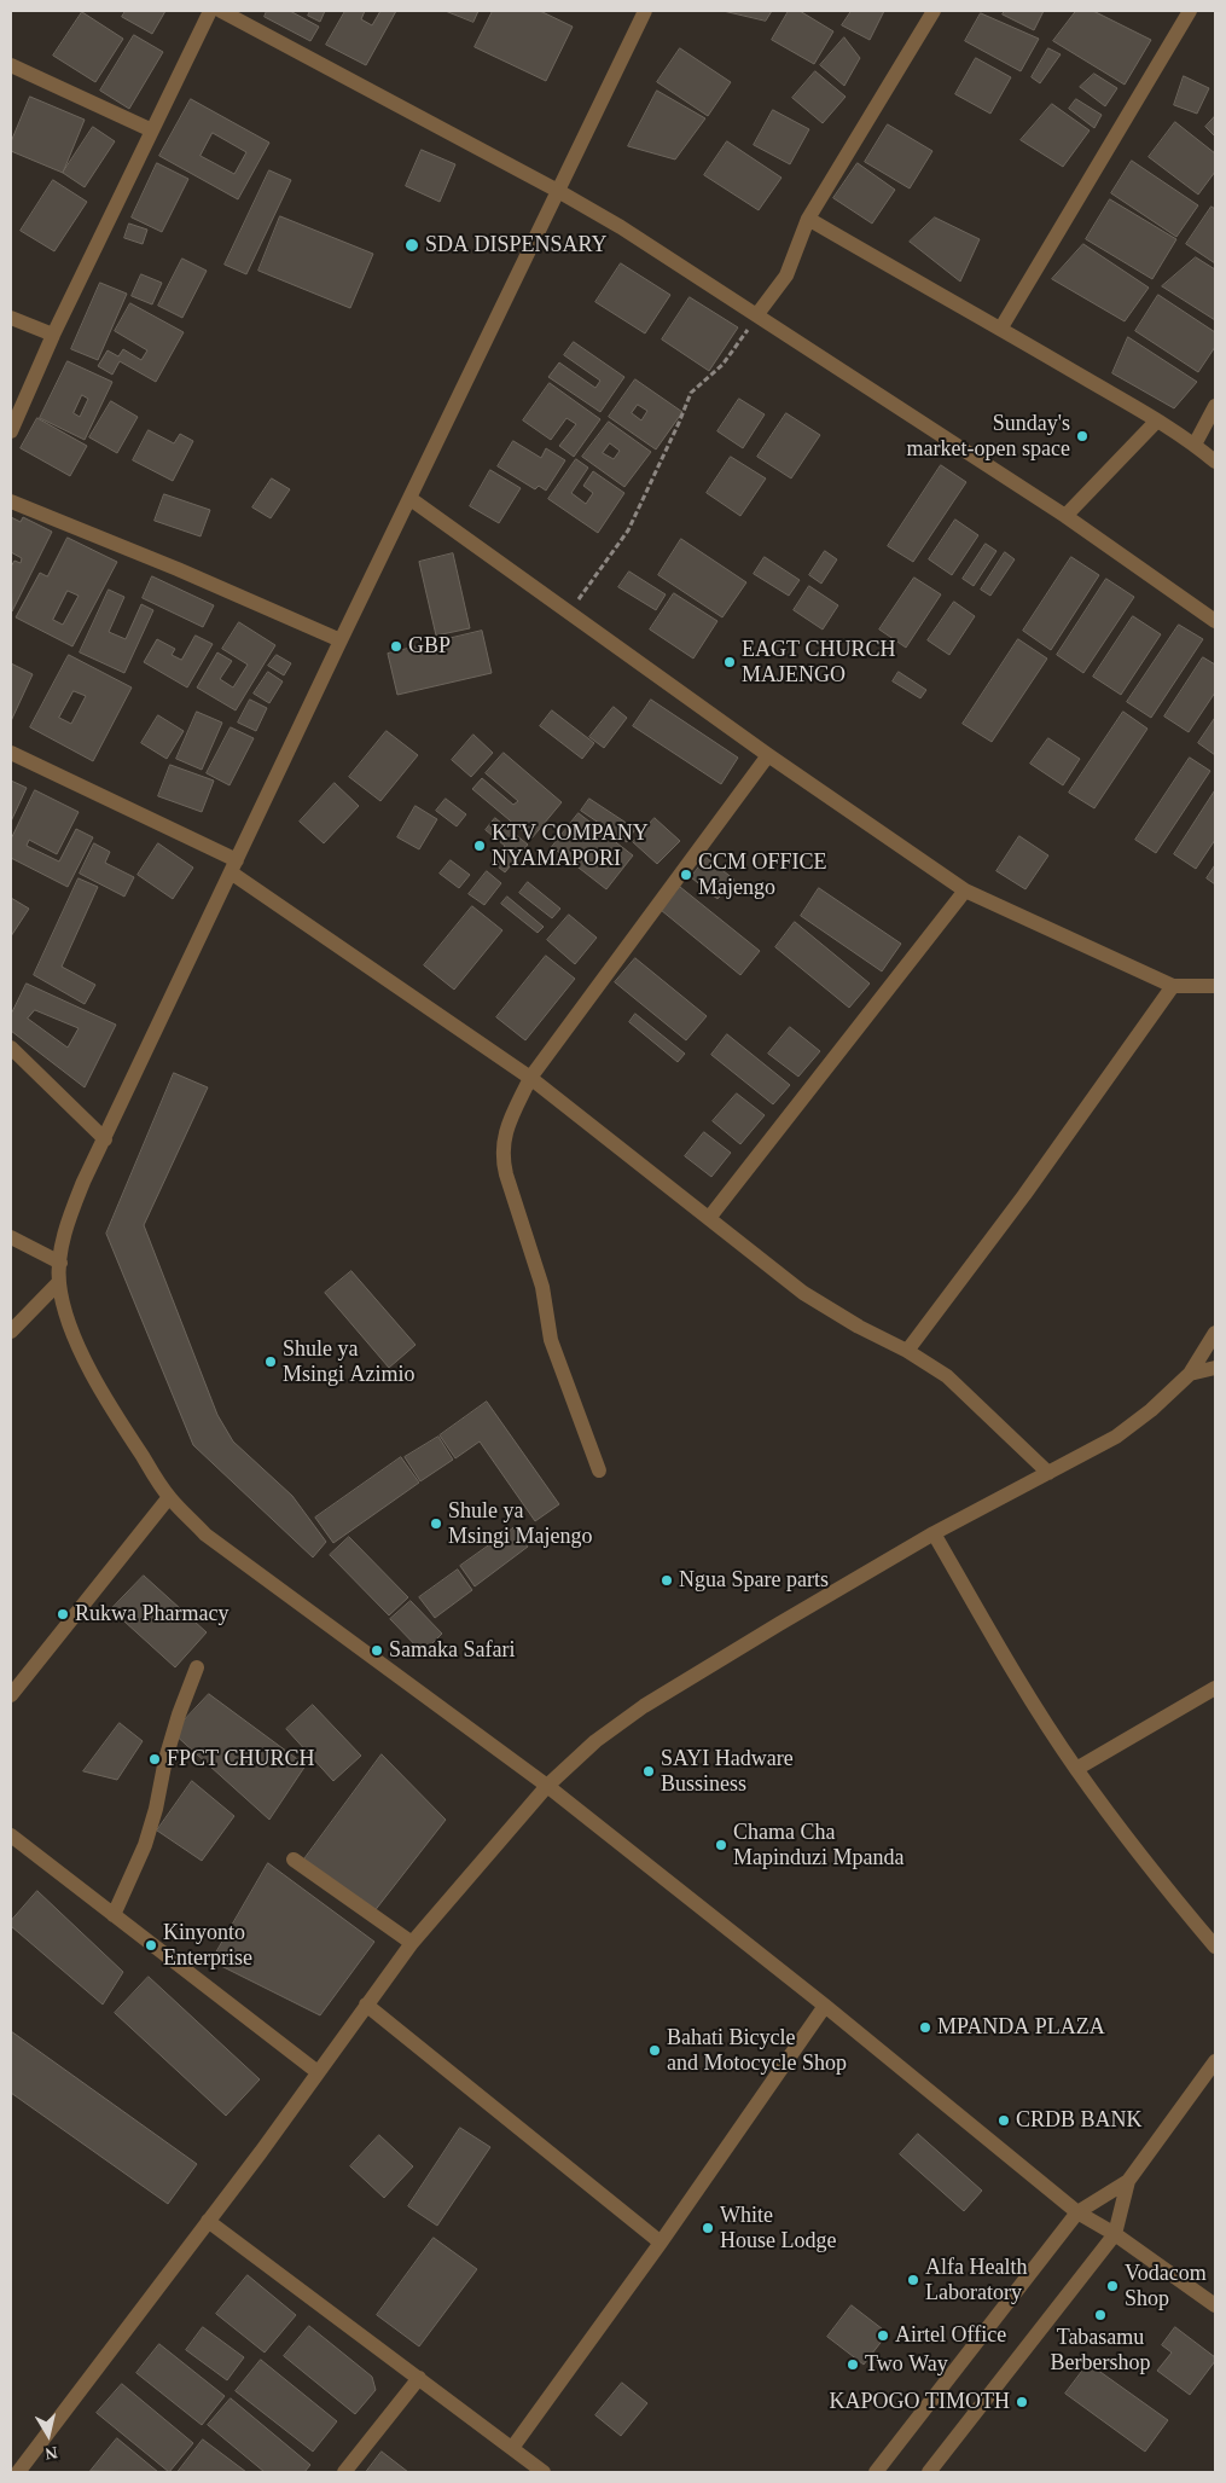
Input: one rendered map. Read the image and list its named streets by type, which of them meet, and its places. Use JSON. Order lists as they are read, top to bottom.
{
  "places": [
    "SDA DISPENSARY",
    "Sunday's market-open space",
    "GBP",
    "EAGT CHURCH MAJENGO",
    "KTV COMPANY NYAMAPORI",
    "CCM OFFICE Majengo",
    "Shule ya Msingi Azimio",
    "Shule ya Msingi Majengo",
    "Ngua Spare parts",
    "Rukwa Pharmacy",
    "Samaka Safari",
    "FPCT CHURCH",
    "SAYI Hadware Bussiness",
    "Chama Cha Mapinduzi Mpanda",
    "Kinyonto Enterprise",
    "MPANDA PLAZA",
    "Bahati Bicycle and Motocycle Shop",
    "CRDB BANK",
    "White House Lodge",
    "Alfa Health Laboratory",
    "Vodacom Shop",
    "Tabasamu Berbershop",
    "Airtel Office",
    "Two Way",
    "KAPOGO TIMOTH"
  ],
  "north": "bottom"
}
